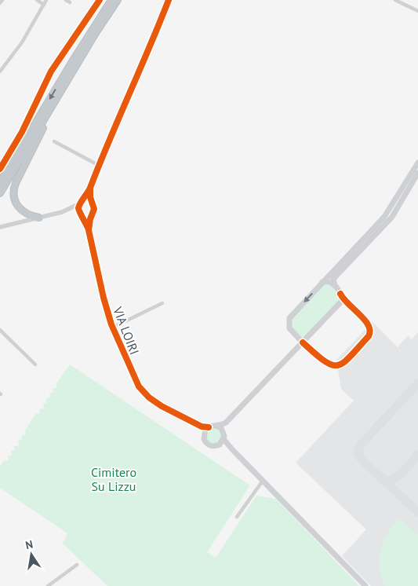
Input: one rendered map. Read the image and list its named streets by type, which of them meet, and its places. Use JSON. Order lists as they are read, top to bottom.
{
  "streets": {
    "street": ["VIA LOIRI"]
  },
  "parks": ["Cimitero Su Lizzu"],
  "north": "top"
}
